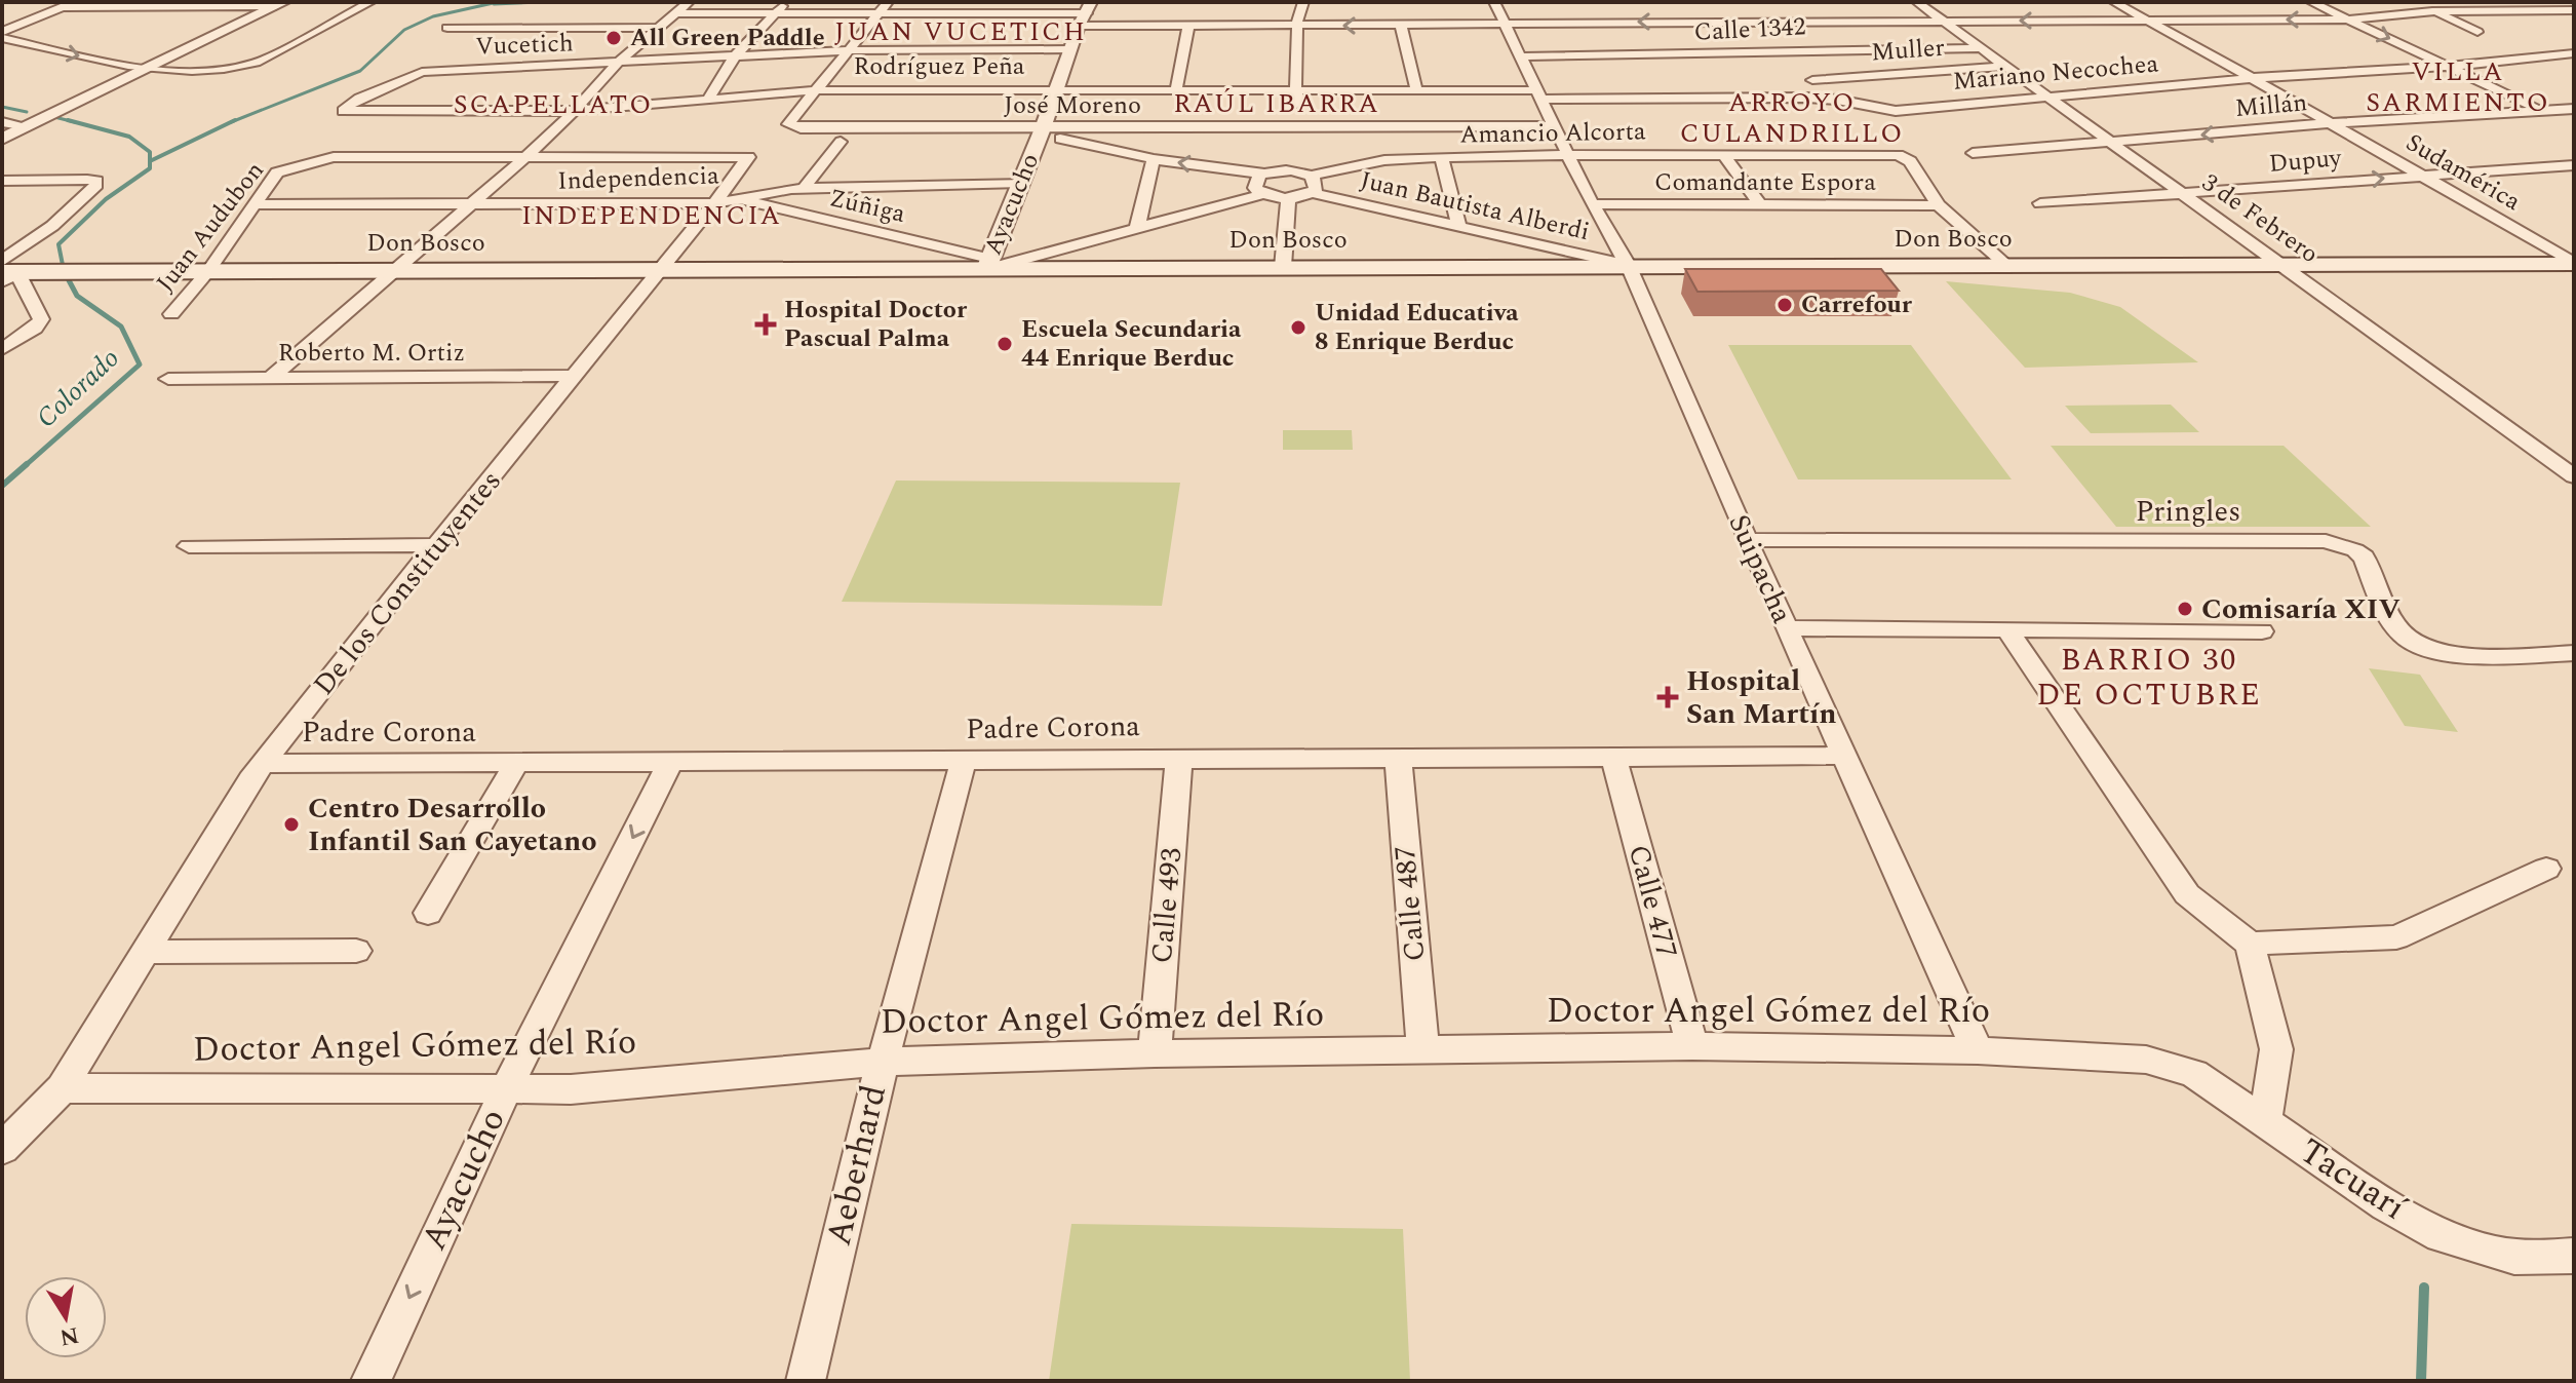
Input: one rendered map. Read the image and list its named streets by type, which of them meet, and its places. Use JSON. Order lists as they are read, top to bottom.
{
  "streets": {
    "main road": ["Don Bosco"],
    "street": [
      "Calle 1342",
      "Vucetich",
      "Muller",
      "Rodríguez Peña",
      "Mariano Necochea",
      "José Moreno",
      "Millán",
      "Amancio Alcorta",
      "Dupuy",
      "Sudamérica",
      "Independencia",
      "Comandante Espora",
      "Ayacucho",
      "Zúñiga",
      "Juan Bautista Alberdi",
      "3 de Febrero",
      "Juan Audubon",
      "Roberto M. Ortiz",
      "Pringles",
      "Suipacha",
      "De los Constituyentes",
      "Padre Corona",
      "Calle 477",
      "Calle 487",
      "Calle 493",
      "Doctor Angel Gómez del Río",
      "Aeberhard",
      "Tacuarí"
    ]
  },
  "crossings": [
    ["Calle 1342", "3 de Febrero"],
    ["Calle 1342", "Suipacha"],
    ["Vucetich", "Rodríguez Peña"],
    ["Vucetich", "Ayacucho"],
    ["Muller", "3 de Febrero"],
    ["Rodríguez Peña", "Mariano Necochea"],
    ["Rodríguez Peña", "José Moreno"],
    ["Rodríguez Peña", "Ayacucho"],
    ["Rodríguez Peña", "Suipacha"],
    ["Mariano Necochea", "Sudamérica"],
    ["Mariano Necochea", "3 de Febrero"],
    ["Mariano Necochea", "Suipacha"],
    ["José Moreno", "Ayacucho"],
    ["José Moreno", "Suipacha"],
    ["Millán", "Sudamérica"],
    ["Millán", "3 de Febrero"],
    ["Amancio Alcorta", "Comandante Espora"],
    ["Amancio Alcorta", "Suipacha"],
    ["Dupuy", "Sudamérica"],
    ["Dupuy", "3 de Febrero"],
    ["Sudamérica", "Don Bosco"],
    ["Independencia", "Ayacucho"],
    ["Independencia", "Zúñiga"],
    ["Independencia", "Juan Audubon"],
    ["Independencia", "De los Constituyentes"],
    ["Comandante Espora", "Suipacha"],
    ["Ayacucho", "Zúñiga"],
    ["Ayacucho", "Don Bosco"],
    ["Ayacucho", "Padre Corona"],
    ["Ayacucho", "Doctor Angel Gómez del Río"],
    ["Zúñiga", "Don Bosco"],
    ["Juan Bautista Alberdi", "Don Bosco"],
    ["Juan Bautista Alberdi", "Suipacha"],
    ["3 de Febrero", "Don Bosco"],
    ["Juan Audubon", "Don Bosco"],
    ["Juan Audubon", "De los Constituyentes"],
    ["Don Bosco", "Suipacha"],
    ["Don Bosco", "De los Constituyentes"],
    ["Roberto M. Ortiz", "De los Constituyentes"],
    ["Pringles", "Suipacha"],
    ["Suipacha", "Padre Corona"],
    ["Suipacha", "Doctor Angel Gómez del Río"],
    ["De los Constituyentes", "Padre Corona"],
    ["De los Constituyentes", "Doctor Angel Gómez del Río"],
    ["Padre Corona", "Calle 477"],
    ["Padre Corona", "Calle 487"],
    ["Padre Corona", "Calle 493"],
    ["Padre Corona", "Aeberhard"],
    ["Calle 477", "Doctor Angel Gómez del Río"],
    ["Calle 487", "Doctor Angel Gómez del Río"],
    ["Calle 493", "Doctor Angel Gómez del Río"],
    ["Doctor Angel Gómez del Río", "Aeberhard"],
    ["Doctor Angel Gómez del Río", "Tacuarí"]
  ],
  "one_way": ["Ayacucho"],
  "districts": [
    "JUAN VUCETICH",
    "VILLA SARMIENTO",
    "ARROYO CULANDRILLO",
    "RAÚL IBARRA",
    "SCAPELLATO",
    "INDEPENDENCIA",
    "BARRIO 30 DE OCTUBRE"
  ],
  "water": ["Colorado"],
  "places": {
    "other": [
      "All Green Paddle",
      "Carrefour",
      "Unidad Educativa 8 Enrique Berduc",
      "Escuela Secundaria 44 Enrique Berduc",
      "Comisaría XIV",
      "Centro Desarrollo Infantil San Cayetano"
    ],
    "health": ["Hospital Doctor Pascual Palma", "Hospital San Martín"]
  },
  "north": "bottom"
}
